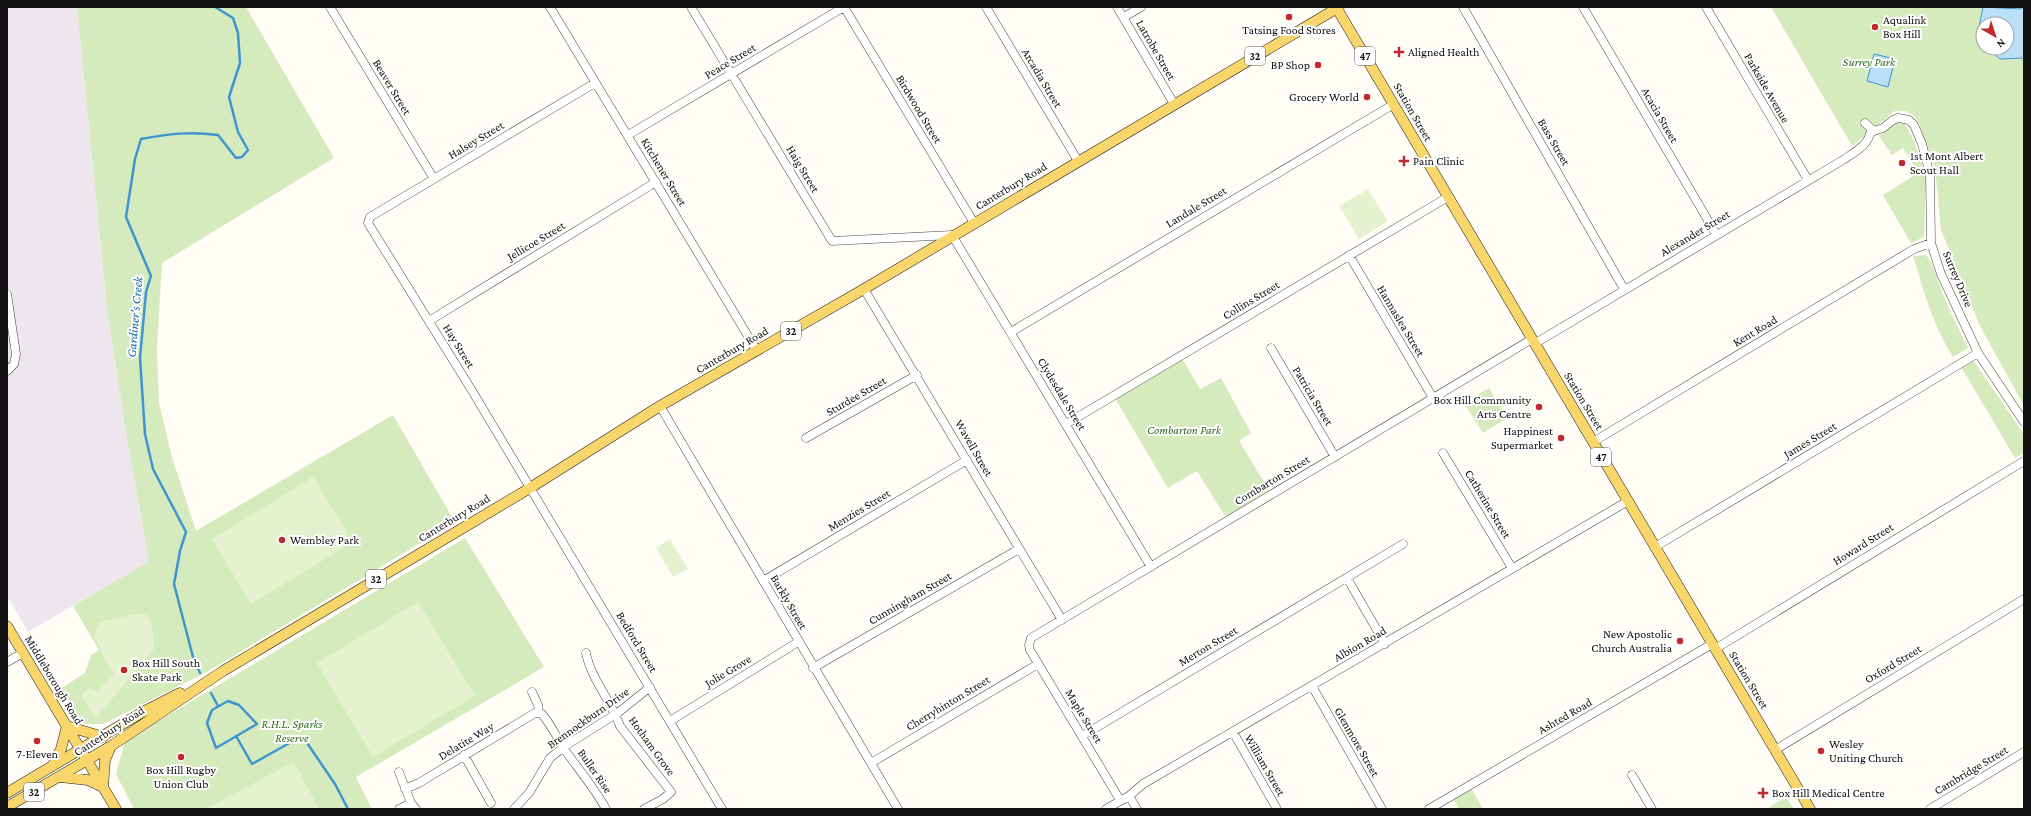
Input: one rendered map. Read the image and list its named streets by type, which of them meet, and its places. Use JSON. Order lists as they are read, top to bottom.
{
  "streets": {
    "main road": [
      "32",
      "47",
      "Station Street",
      "Canterbury Road",
      "Middleborough Road"
    ],
    "street": [
      "Latrobe Street",
      "Peace Street",
      "Arcadia Street",
      "Beaver Street",
      "Parkside Avenue",
      "Birdwood Street",
      "Acacia Street",
      "Halsey Street",
      "Bass Street",
      "Haig Street",
      "Kitchener Street",
      "Landale Street",
      "Alexander Street",
      "Jellicoe Street",
      "Surrey Drive",
      "Collins Street",
      "Hannaslea Street",
      "Kent Road",
      "Hay Street",
      "Clydesdale Street",
      "Sturdee Street",
      "Patricia Street",
      "James Street",
      "Wavell Street",
      "Combarton Street",
      "Catherine Street",
      "Menzies Street",
      "Howard Street",
      "Cunningham Street",
      "Barkly Street",
      "Bedford Street",
      "Albion Road",
      "Merton Street",
      "Oxford Street",
      "Jolie Grove",
      "Cherryhinton Street",
      "Maple Street",
      "Ashted Road",
      "Brennockburn Drive",
      "Delatite Way",
      "Glenmore Street",
      "Hotham Grove",
      "William Street",
      "Cambridge Street",
      "Buller Rise"
    ]
  },
  "crossings": [
    ["Latrobe Street", "Canterbury Road"],
    ["Peace Street", "Birdwood Street"],
    ["Peace Street", "Haig Street"],
    ["Peace Street", "Kitchener Street"],
    ["Arcadia Street", "Canterbury Road"],
    ["Beaver Street", "Halsey Street"],
    ["Parkside Avenue", "Alexander Street"],
    ["Birdwood Street", "Canterbury Road"],
    ["Station Street", "Canterbury Road"],
    ["Station Street", "Landale Street"],
    ["Station Street", "Alexander Street"],
    ["Station Street", "Collins Street"],
    ["Station Street", "Kent Road"],
    ["Station Street", "James Street"],
    ["Station Street", "Combarton Street"],
    ["Station Street", "Howard Street"],
    ["Station Street", "Albion Road"],
    ["Station Street", "Oxford Street"],
    ["Station Street", "Ashted Road"],
    ["Acacia Street", "Alexander Street"],
    ["Halsey Street", "Kitchener Street"],
    ["Halsey Street", "Hay Street"],
    ["Bass Street", "Alexander Street"],
    ["Haig Street", "Canterbury Road"],
    ["Haig Street", "Clydesdale Street"],
    ["Kitchener Street", "Canterbury Road"],
    ["Kitchener Street", "Jellicoe Street"],
    ["Canterbury Road", "Hay Street"],
    ["Canterbury Road", "Clydesdale Street"],
    ["Canterbury Road", "Wavell Street"],
    ["Canterbury Road", "Barkly Street"],
    ["Canterbury Road", "Bedford Street"],
    ["Canterbury Road", "Middleborough Road"],
    ["Landale Street", "Clydesdale Street"],
    ["Alexander Street", "Surrey Drive"],
    ["Alexander Street", "Combarton Street"],
    ["Jellicoe Street", "Hay Street"],
    ["Surrey Drive", "Kent Road"],
    ["Surrey Drive", "James Street"],
    ["Collins Street", "Hannaslea Street"],
    ["Collins Street", "Clydesdale Street"],
    ["Hannaslea Street", "Combarton Street"],
    ["Hay Street", "Bedford Street"],
    ["Clydesdale Street", "Combarton Street"],
    ["Sturdee Street", "Wavell Street"],
    ["Patricia Street", "Combarton Street"],
    ["Wavell Street", "Combarton Street"],
    ["Wavell Street", "Menzies Street"],
    ["Wavell Street", "Cunningham Street"],
    ["Combarton Street", "Maple Street"],
    ["Catherine Street", "Albion Road"],
    ["Menzies Street", "Barkly Street"],
    ["Howard Street", "Ashted Road"],
    ["Cunningham Street", "Barkly Street"],
    ["Barkly Street", "Jolie Grove"],
    ["Barkly Street", "Cherryhinton Street"],
    ["Bedford Street", "Jolie Grove"],
    ["Bedford Street", "Brennockburn Drive"],
    ["Albion Road", "Maple Street"],
    ["Albion Road", "Glenmore Street"],
    ["Albion Road", "William Street"],
    ["Merton Street", "Maple Street"],
    ["Cherryhinton Street", "Maple Street"],
    ["Brennockburn Drive", "Hotham Grove"],
    ["Brennockburn Drive", "Buller Rise"],
    ["Delatite Way", "Buller Rise"]
  ],
  "water": ["Gardiner's Creek"],
  "parks": ["Surrey Park", "Combarton Park", "R.H.L. Sparks Reserve"],
  "places": {
    "other": [
      "Tatsing Food Stores",
      "Aqualink Box Hill",
      "BP Shop",
      "Grocery World",
      "1st Mont Albert Scout Hall",
      "Box Hill Community Arts Centre",
      "Happinest Supermarket",
      "Wembley Park",
      "New Apostolic Church Australia",
      "Box Hill South Skate Park",
      "7-Eleven",
      "Wesley Uniting Church",
      "Box Hill Rugby Union Club"
    ],
    "health": ["Aligned Health", "Pain Clinic", "Box Hill Medical Centre"]
  },
  "north": "bottom right"
}
